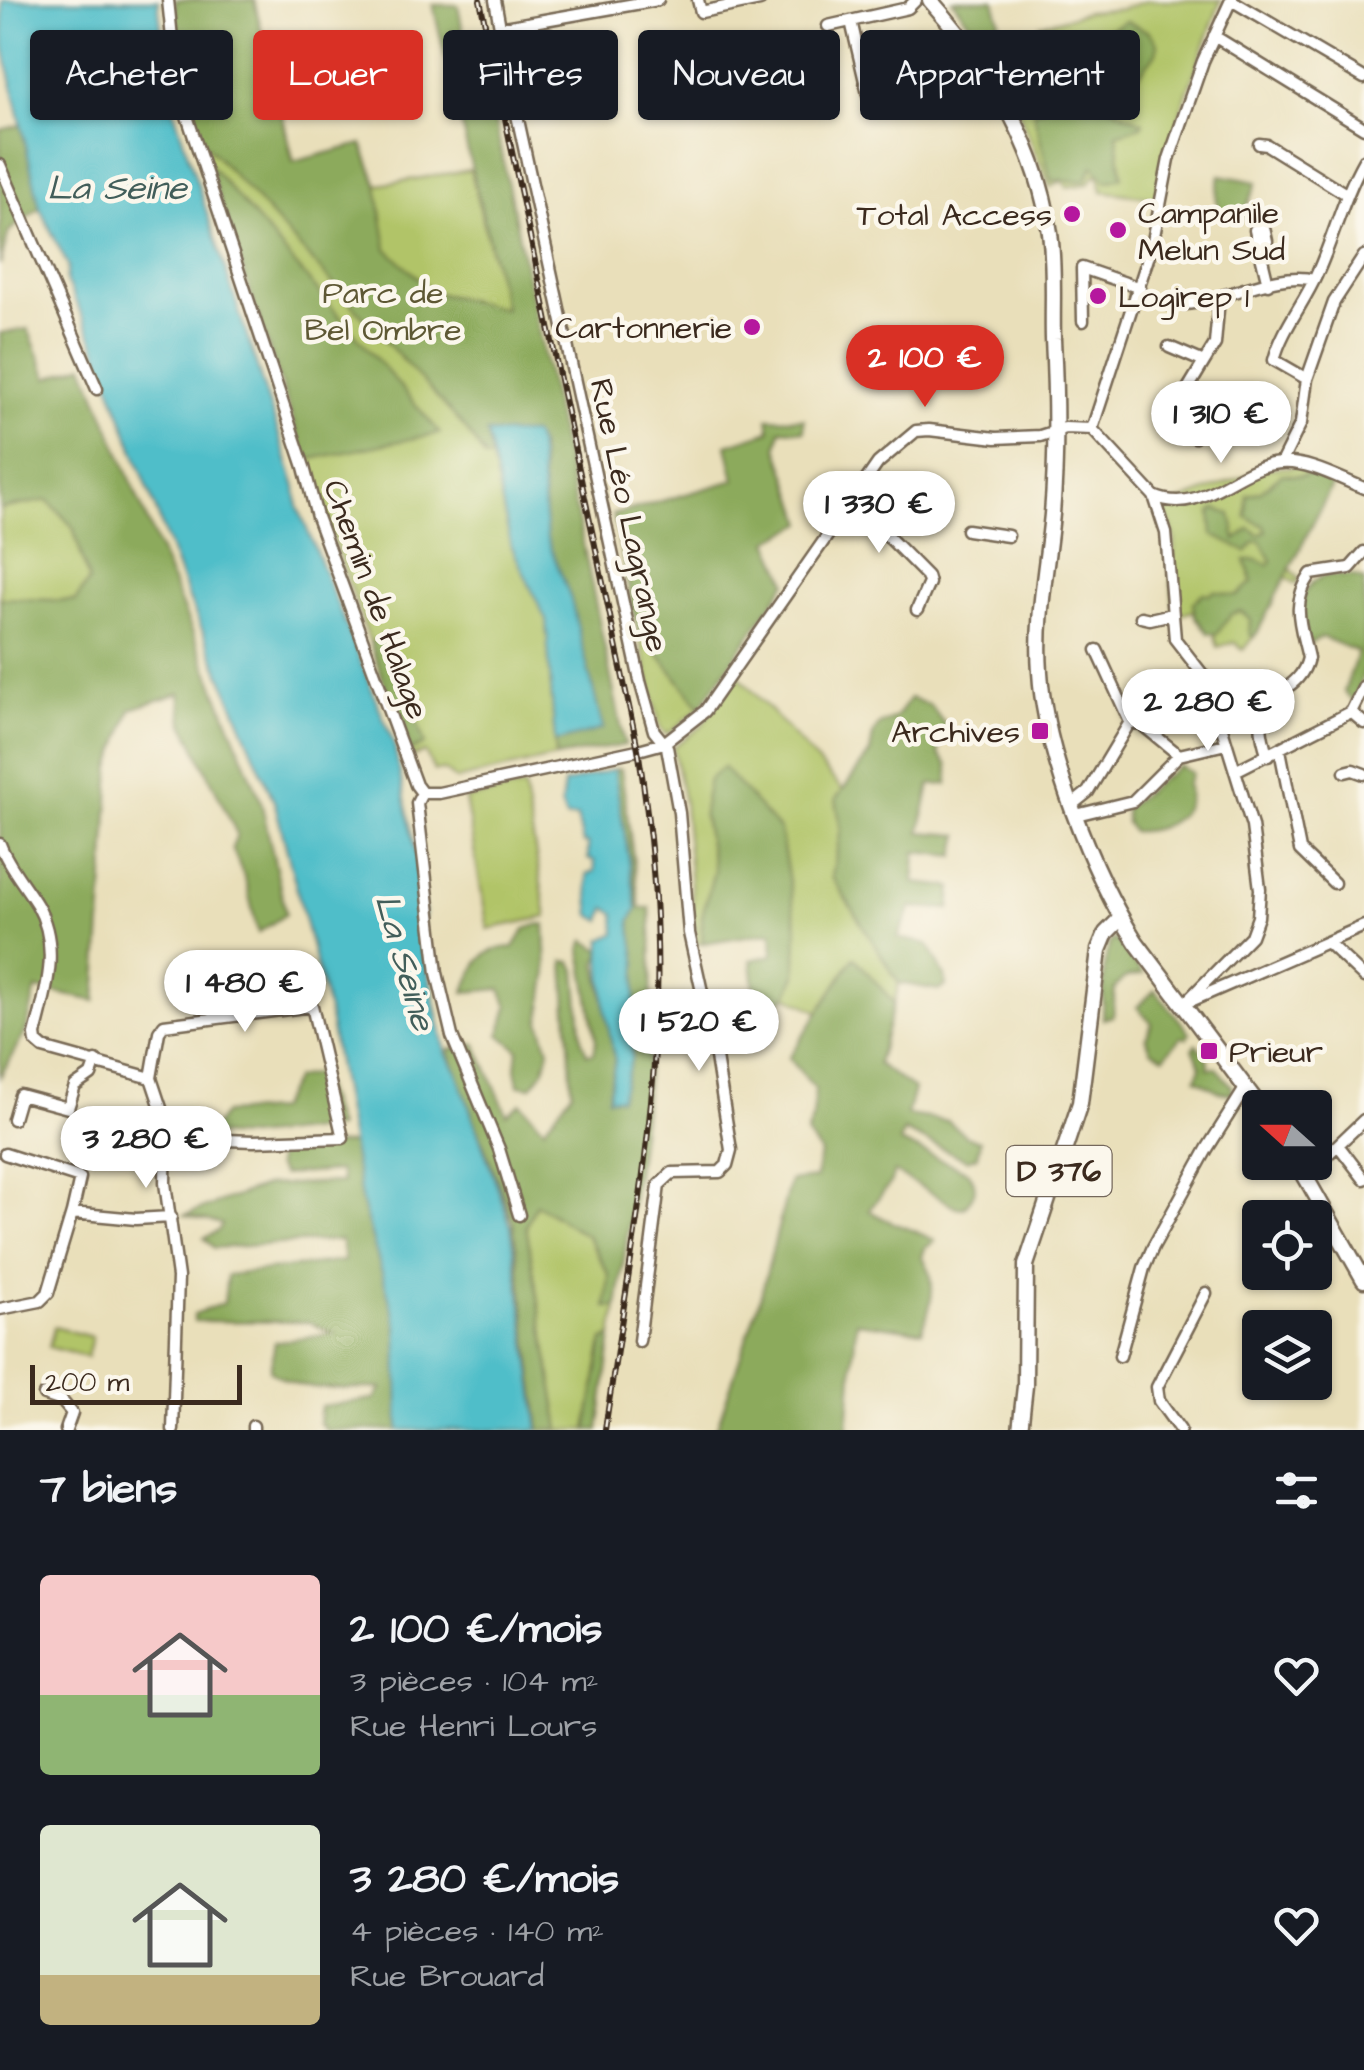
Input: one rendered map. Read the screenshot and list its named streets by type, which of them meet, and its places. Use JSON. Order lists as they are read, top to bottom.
{
  "streets": {
    "main road": ["D 376"],
    "street": ["Rue Léo Lagrange", "Chemin de Halage"]
  },
  "water": ["La Seine"],
  "parks": ["Parc de Bel Ombre"],
  "places": {
    "other": [
      "Total Access",
      "Campanile Melun Sud",
      "Logirep 1",
      "Cartonnerie"
    ],
    "transit": ["Archives", "Prieur"]
  },
  "scale_bar": "200 m",
  "north": "left",
  "page": {
    "chip": [
      "Acheter",
      "Louer",
      "Filtres",
      "Nouveau",
      "Appartement"
    ],
    "price": [
      "2 100 €",
      "1 310 €",
      "1 330 €",
      "2 280 €",
      "1 480 €",
      "1 520 €",
      "3 280 €"
    ],
    "scale": "200 m",
    "heading": "7 biens",
    "list": [
      {
        "name": "2 100 €/mois",
        "note": "3 pièces · 104 m² · Rue Henri Lours"
      },
      {
        "name": "3 280 €/mois",
        "note": "4 pièces · 140 m² · Rue Brouard"
      }
    ]
  }
}
